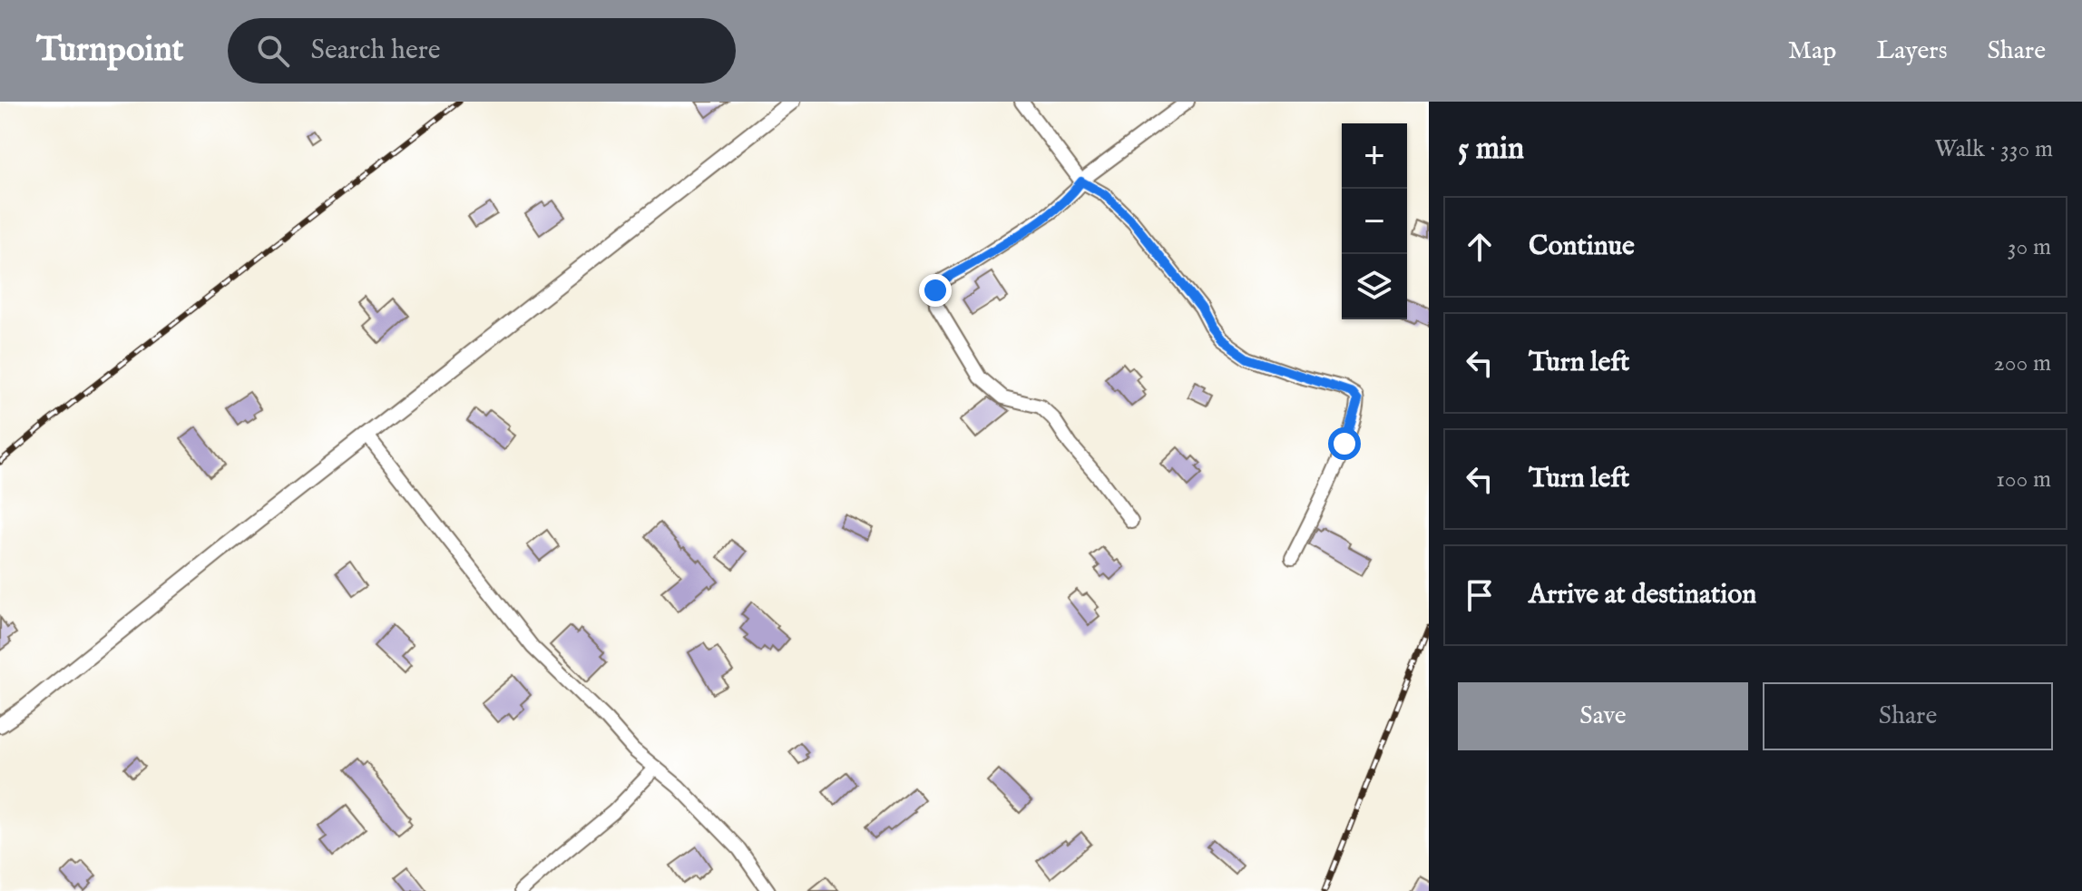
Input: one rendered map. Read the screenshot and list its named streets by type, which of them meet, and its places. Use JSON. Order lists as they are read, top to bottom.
{
  "page": {
    "header": "Turnpoint",
    "search": "Search here",
    "nav": ["Map", "Layers", "Share"],
    "heading": ["5 min", "Walk · 330 m"],
    "map_buttons": ["+", "−"],
    "list": [
      ["Continue", "30 m"],
      ["Turn left", "200 m"],
      ["Turn left", "100 m"],
      "Arrive at destination"
    ],
    "buttons": ["Save", "Share"]
  }
}
